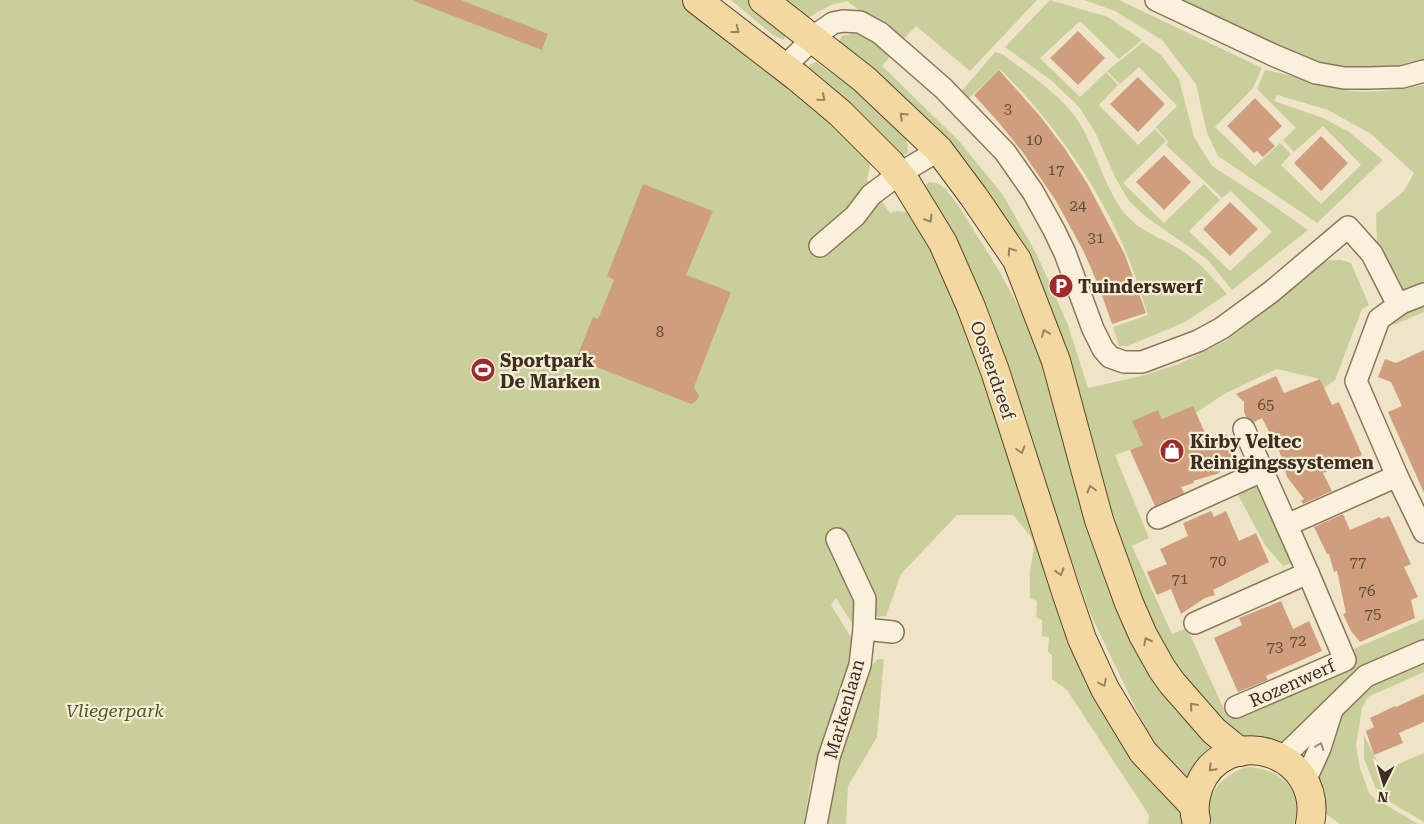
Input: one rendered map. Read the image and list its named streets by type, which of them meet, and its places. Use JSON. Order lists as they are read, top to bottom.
{
  "streets": {
    "main road": ["Oosterdreef"],
    "street": ["Rozenwerf", "Markenlaan"]
  },
  "parks": ["Vliegerpark"],
  "places": {
    "parking": ["Tuinderswerf"],
    "sports": ["Sportpark De Marken"],
    "shop": ["Kirby Veltec Reinigingssystemen"]
  },
  "house_numbers": [
    "3",
    "10",
    "17",
    "24",
    "31",
    "8",
    "65",
    "70",
    "77",
    "71",
    "76",
    "75",
    "72",
    "73"
  ],
  "north": "bottom"
}
